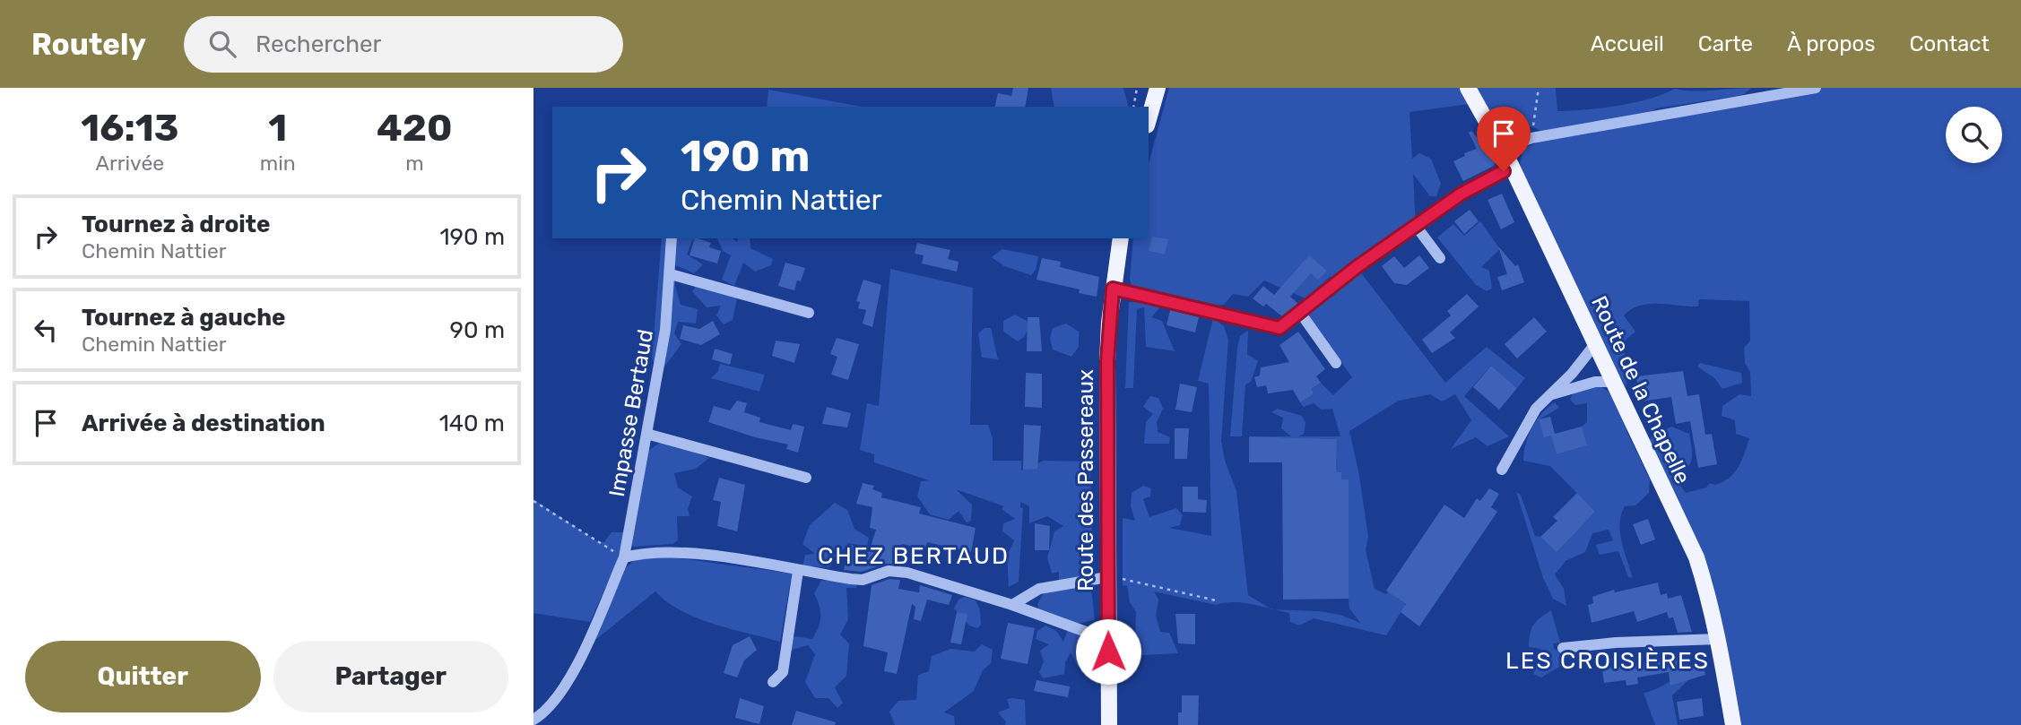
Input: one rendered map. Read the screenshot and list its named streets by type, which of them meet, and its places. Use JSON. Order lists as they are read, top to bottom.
{
  "streets": {
    "main road": ["Route de la Chapelle", "Route des Passereaux"],
    "street": ["Impasse Bertaud"]
  },
  "districts": ["CHEZ BERTAUD", "LES CROISIÈRES"],
  "page": {
    "header": "Routely",
    "search": "Rechercher",
    "nav": [
      "Accueil",
      "Carte",
      "À propos",
      "Contact"
    ],
    "eta": [
      "16:13",
      "Arrivée",
      "1",
      "min",
      "420",
      "m"
    ],
    "turn": ["190 m", "Chemin Nattier"],
    "list": [
      {
        "name": "Tournez à droite",
        "note": "Chemin Nattier",
        "value": "190 m"
      },
      {
        "name": "Tournez à gauche",
        "note": "Chemin Nattier",
        "value": "90 m"
      },
      {
        "name": "Arrivée à destination",
        "value": "140 m"
      }
    ],
    "buttons": ["Quitter", "Partager"]
  }
}
